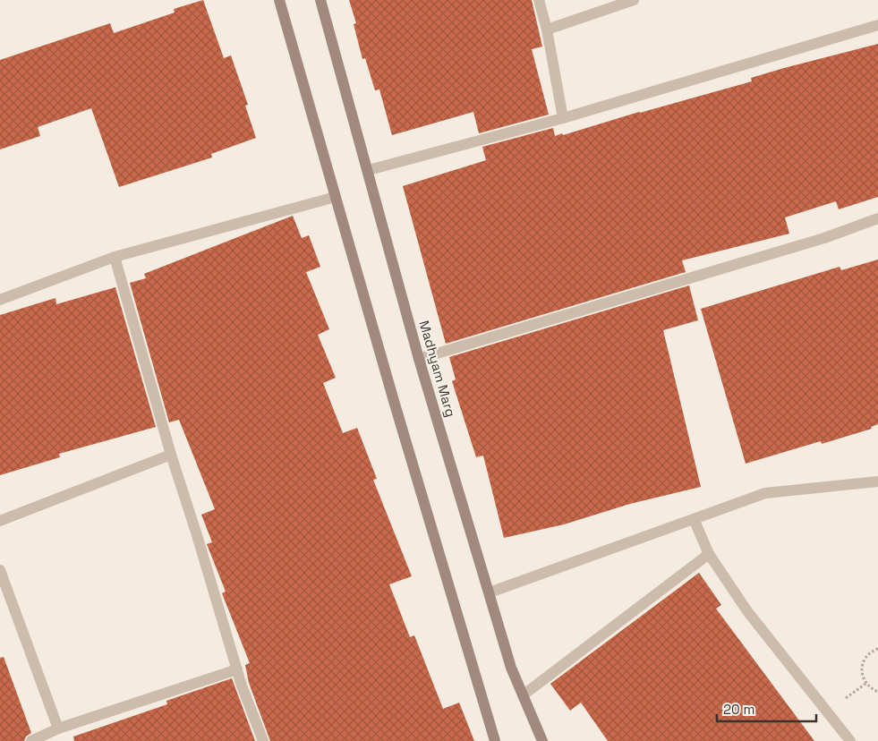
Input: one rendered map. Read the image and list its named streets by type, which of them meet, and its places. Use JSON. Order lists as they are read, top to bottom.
{
  "streets": {
    "street": ["Madhyam Marg"]
  },
  "scale_bar": "20 m"
}
